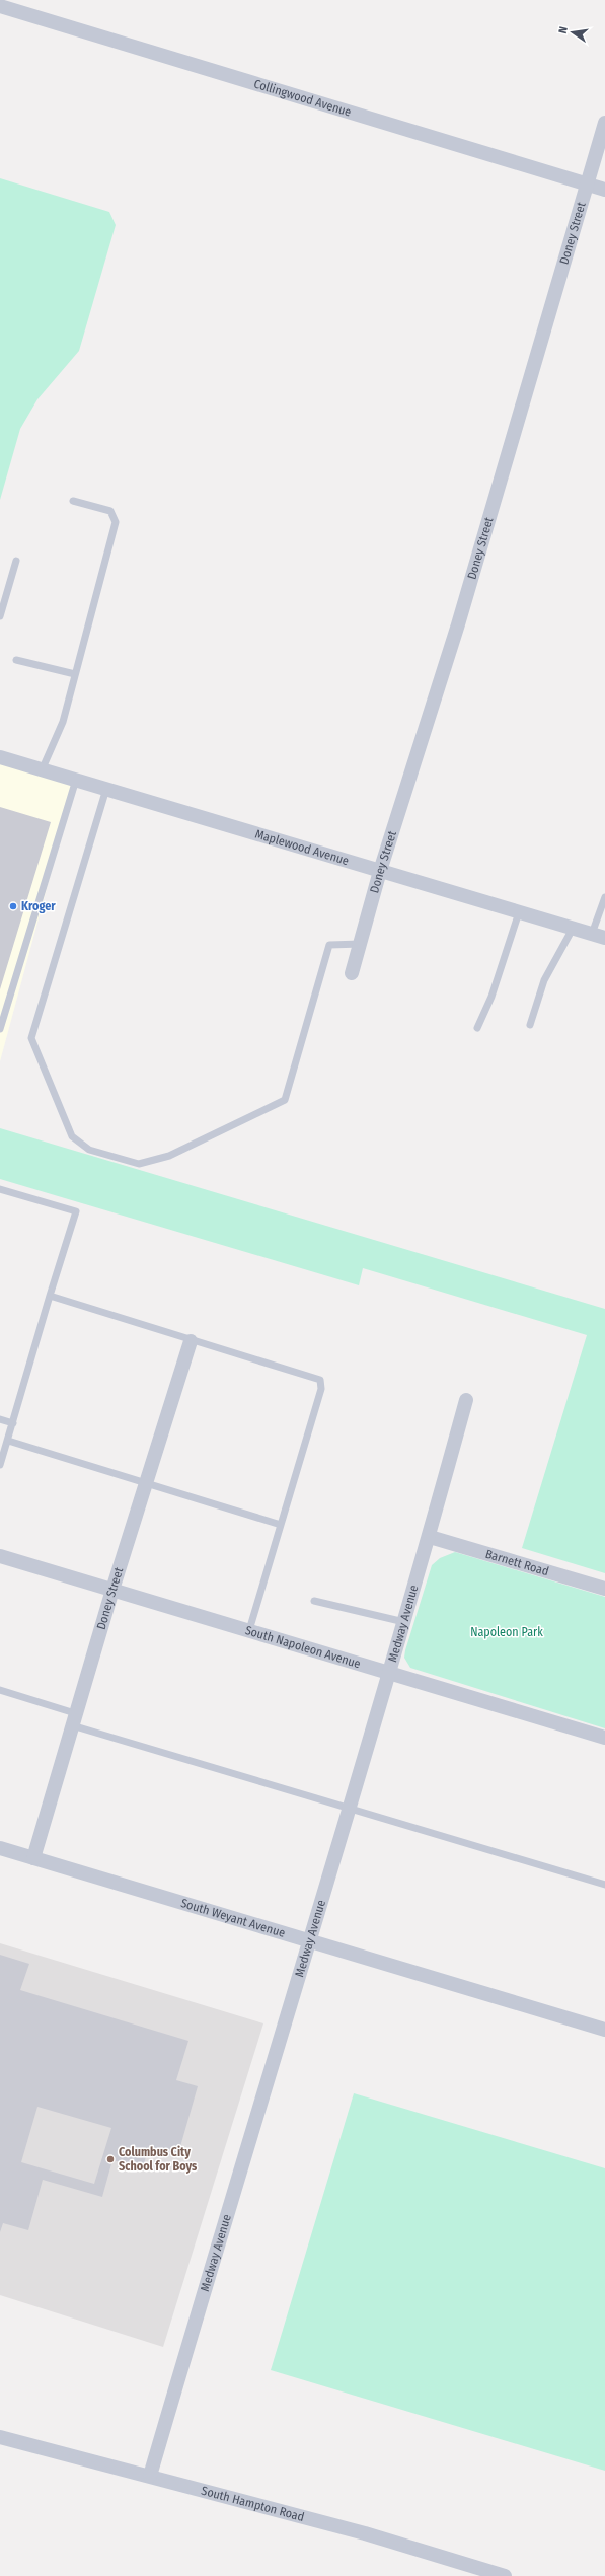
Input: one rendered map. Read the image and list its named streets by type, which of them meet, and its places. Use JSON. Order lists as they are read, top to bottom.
{
  "streets": {
    "street": [
      "Collingwood Avenue",
      "Doney Street",
      "Maplewood Avenue",
      "Barnett Road",
      "Medway Avenue",
      "South Napoleon Avenue",
      "South Weyant Avenue",
      "South Hampton Road"
    ]
  },
  "crossings": [
    ["Collingwood Avenue", "Doney Street"],
    ["Doney Street", "Maplewood Avenue"],
    ["Doney Street", "South Napoleon Avenue"],
    ["Doney Street", "South Weyant Avenue"],
    ["Barnett Road", "Medway Avenue"],
    ["Medway Avenue", "South Napoleon Avenue"],
    ["Medway Avenue", "South Weyant Avenue"],
    ["Medway Avenue", "South Hampton Road"]
  ],
  "parks": ["Napoleon Park"],
  "places": ["Kroger", "Columbus City School for Boys"],
  "north": "left"
}
